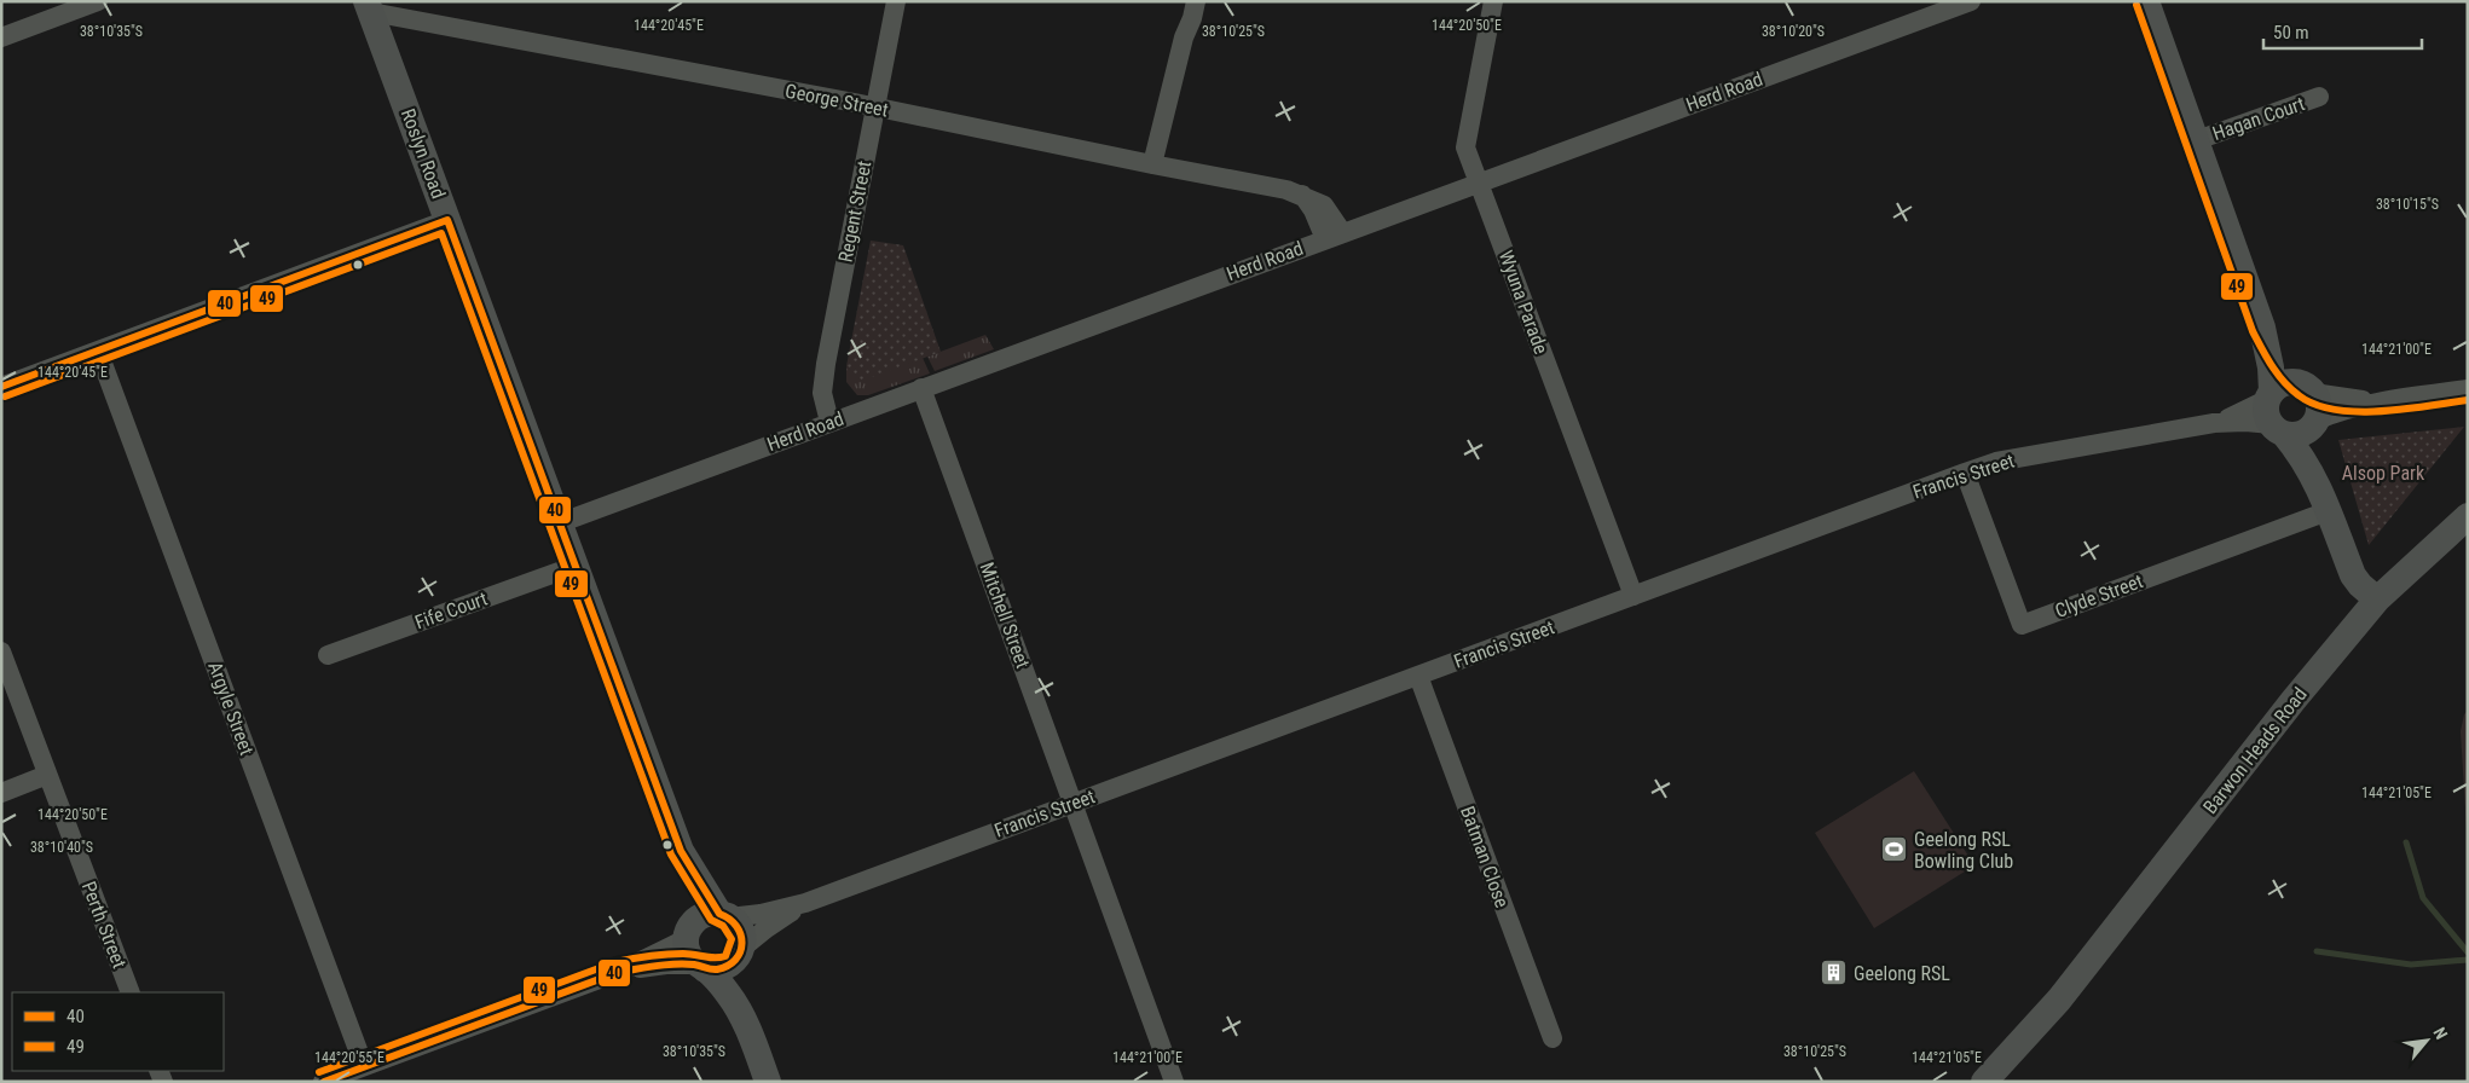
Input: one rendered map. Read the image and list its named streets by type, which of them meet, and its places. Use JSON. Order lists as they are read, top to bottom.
{
  "streets": {
    "street": [
      "Herd Road",
      "George Street",
      "Hagan Court",
      "Roslyn Road",
      "Regent Street",
      "Wyuna Parade",
      "Francis Street",
      "Clyde Street",
      "Fife Court",
      "Mitchell Street",
      "Argyle Street",
      "Barwon Heads Road",
      "Batman Close",
      "Perth Street"
    ]
  },
  "crossings": [
    ["Herd Road", "George Street"],
    ["Herd Road", "Roslyn Road"],
    ["Herd Road", "Regent Street"],
    ["Herd Road", "Wyuna Parade"],
    ["Herd Road", "Mitchell Street"],
    ["George Street", "Roslyn Road"],
    ["George Street", "Regent Street"],
    ["Roslyn Road", "Francis Street"],
    ["Roslyn Road", "Fife Court"],
    ["Wyuna Parade", "Francis Street"],
    ["Francis Street", "Clyde Street"],
    ["Francis Street", "Mitchell Street"],
    ["Francis Street", "Batman Close"]
  ],
  "parks": ["Alsop Park"],
  "places": {
    "sports": ["Geelong RSL Bowling Club"],
    "building": ["Geelong RSL"]
  },
  "lines": ["transit line 49", "transit line 40"],
  "legend": ["40", "49"],
  "scale_bar": "50 m",
  "north": "top right",
  "coordinates": [
    "144°20'45\"E",
    "144°20'50\"E",
    "38°10'35\"S",
    "38°10'25\"S",
    "38°10'20\"S",
    "38°10'15\"S",
    "144°21'00\"E",
    "144°21'05\"E",
    "38°10'40\"S",
    "144°20'55\"E"
  ]
}
